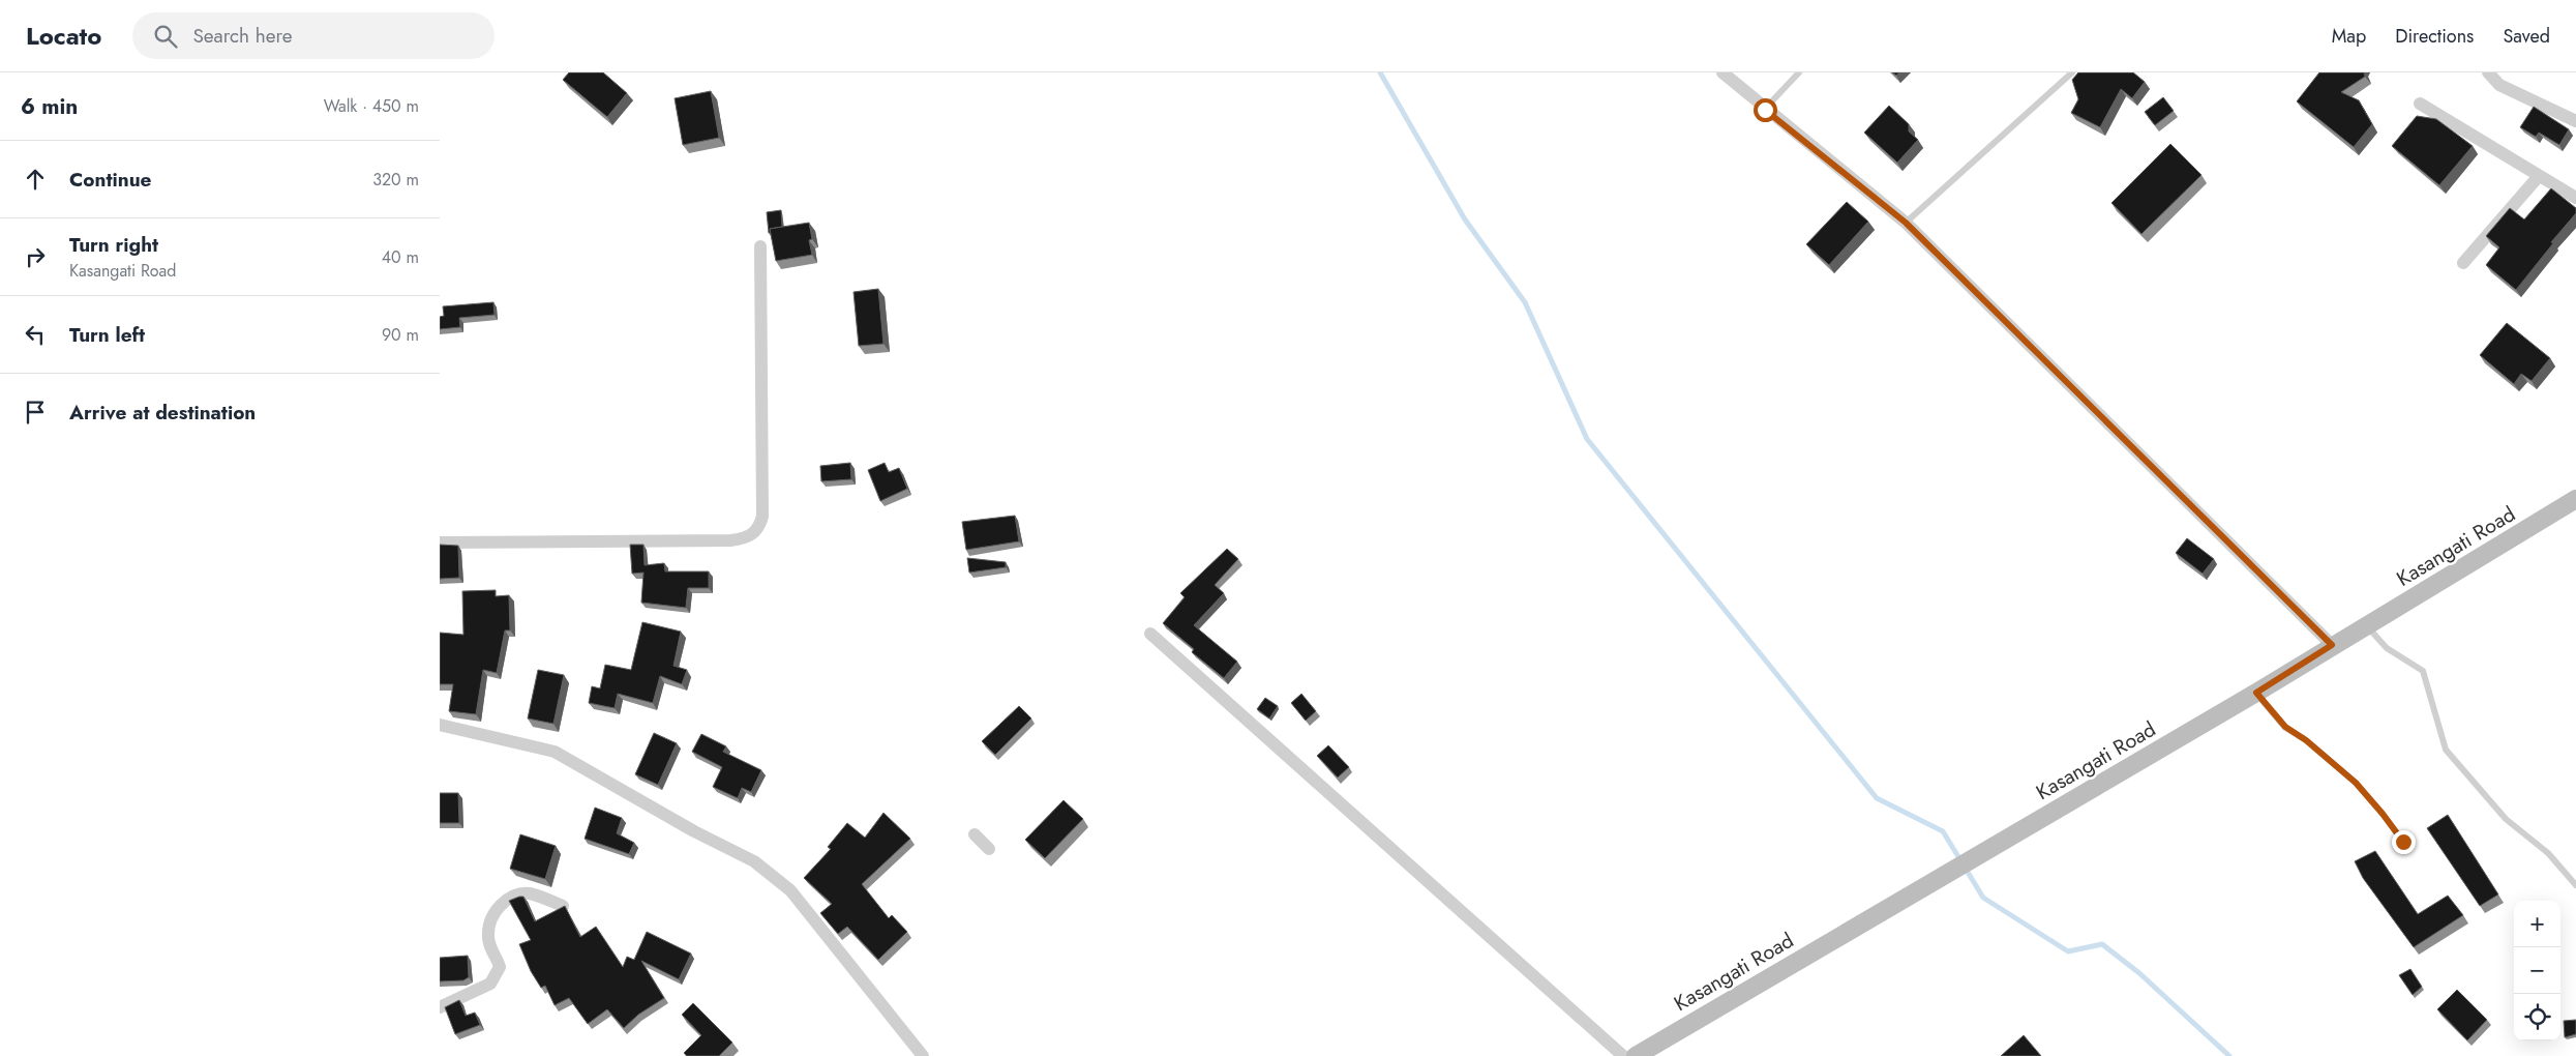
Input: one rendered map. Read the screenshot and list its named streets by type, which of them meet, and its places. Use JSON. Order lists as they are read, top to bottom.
{
  "streets": {
    "street": ["Kasangati Road"]
  },
  "page": {
    "header": "Locato",
    "search": "Search here",
    "nav": ["Map", "Directions", "Saved"],
    "heading": ["6 min", "Walk · 450 m"],
    "list": [
      ["Continue", "320 m"],
      ["Turn right", "Kasangati Road", "40 m"],
      ["Turn left", "90 m"],
      "Arrive at destination"
    ],
    "map_buttons": ["+", "−"]
  }
}
